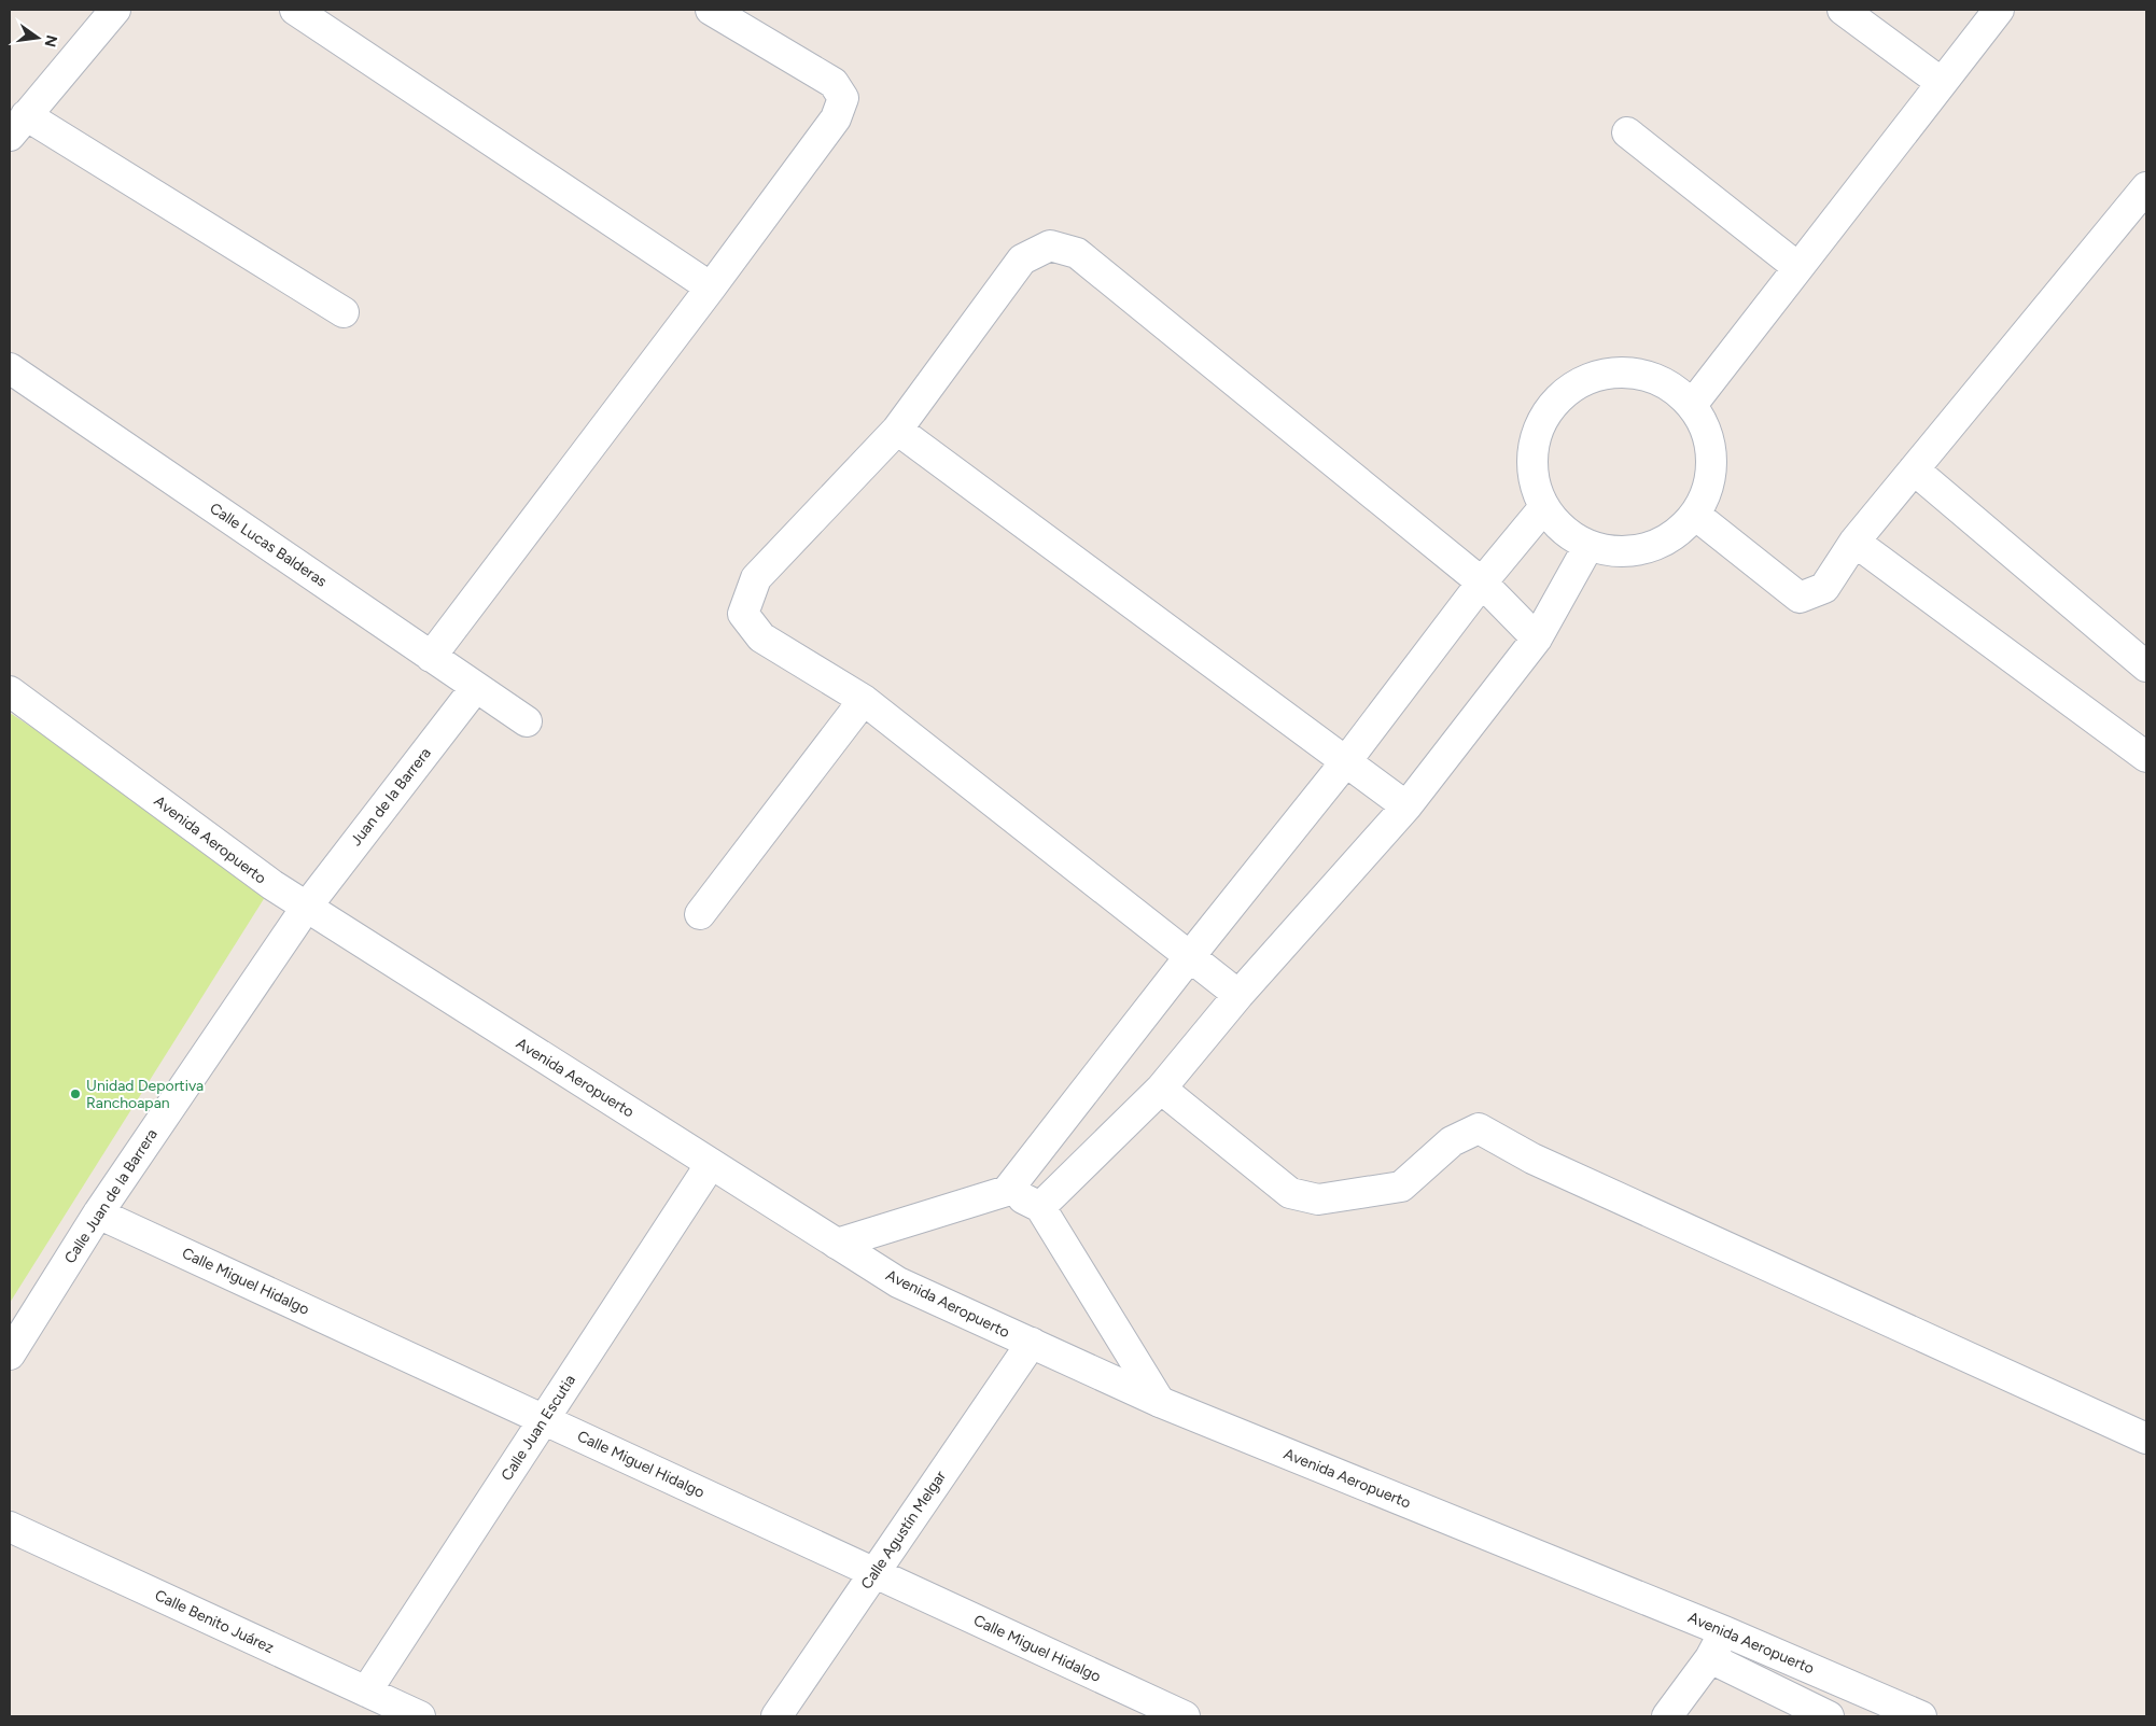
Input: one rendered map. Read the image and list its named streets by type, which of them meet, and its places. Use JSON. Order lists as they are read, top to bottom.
{
  "streets": {
    "street": [
      "Calle Lucas Balderas",
      "Juan de la Barrera",
      "Avenida Aeropuerto",
      "Calle Juan de la Barrera",
      "Calle Miguel Hidalgo",
      "Calle Juan Escutia",
      "Calle Agustín Melgar",
      "Calle Benito Juárez"
    ]
  },
  "crossings": [
    ["Calle Lucas Balderas", "Juan de la Barrera"],
    ["Juan de la Barrera", "Avenida Aeropuerto"],
    ["Juan de la Barrera", "Calle Juan de la Barrera"],
    ["Avenida Aeropuerto", "Calle Juan de la Barrera"],
    ["Avenida Aeropuerto", "Calle Juan Escutia"],
    ["Avenida Aeropuerto", "Calle Agustín Melgar"],
    ["Calle Juan de la Barrera", "Calle Miguel Hidalgo"],
    ["Calle Miguel Hidalgo", "Calle Juan Escutia"],
    ["Calle Miguel Hidalgo", "Calle Agustín Melgar"],
    ["Calle Juan Escutia", "Calle Benito Juárez"]
  ],
  "places": ["Unidad Deportiva Ranchoapan"],
  "north": "right"
}
